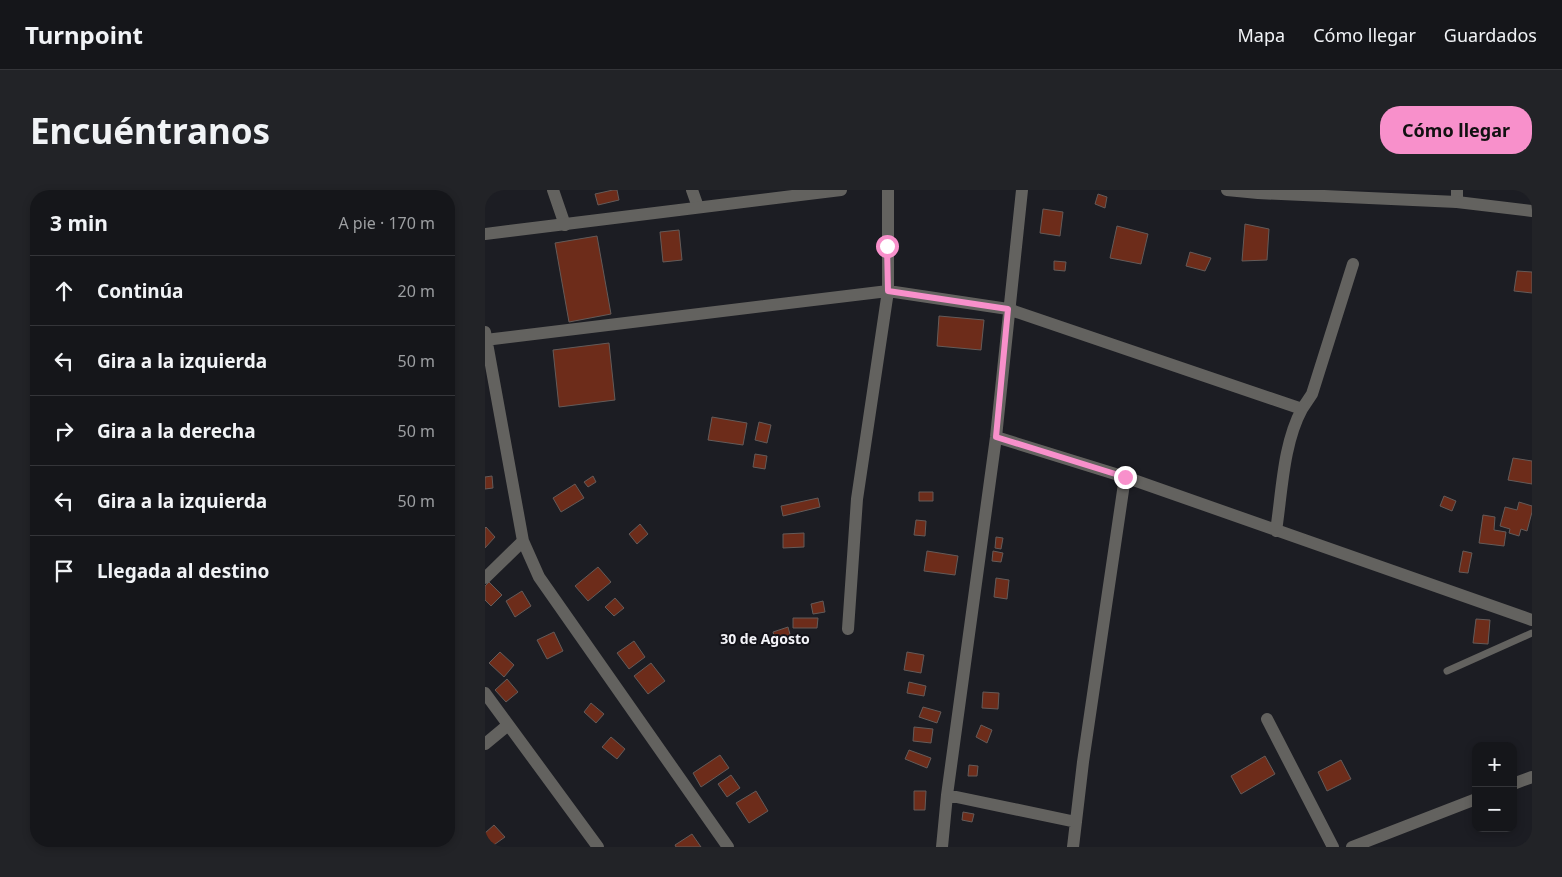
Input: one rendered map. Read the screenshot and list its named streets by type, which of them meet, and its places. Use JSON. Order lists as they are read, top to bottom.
{
  "districts": ["30 de Agosto"],
  "page": {
    "header": "Turnpoint",
    "nav": ["Mapa", "Cómo llegar", "Guardados"],
    "buttons": "Cómo llegar",
    "title": "Encuéntranos",
    "heading": ["3 min", "A pie · 170 m"],
    "list": [
      ["Continúa", "20 m"],
      ["Gira a la izquierda", "50 m"],
      ["Gira a la derecha", "50 m"],
      ["Gira a la izquierda", "50 m"],
      "Llegada al destino"
    ],
    "map_buttons": ["+", "−"]
  }
}
